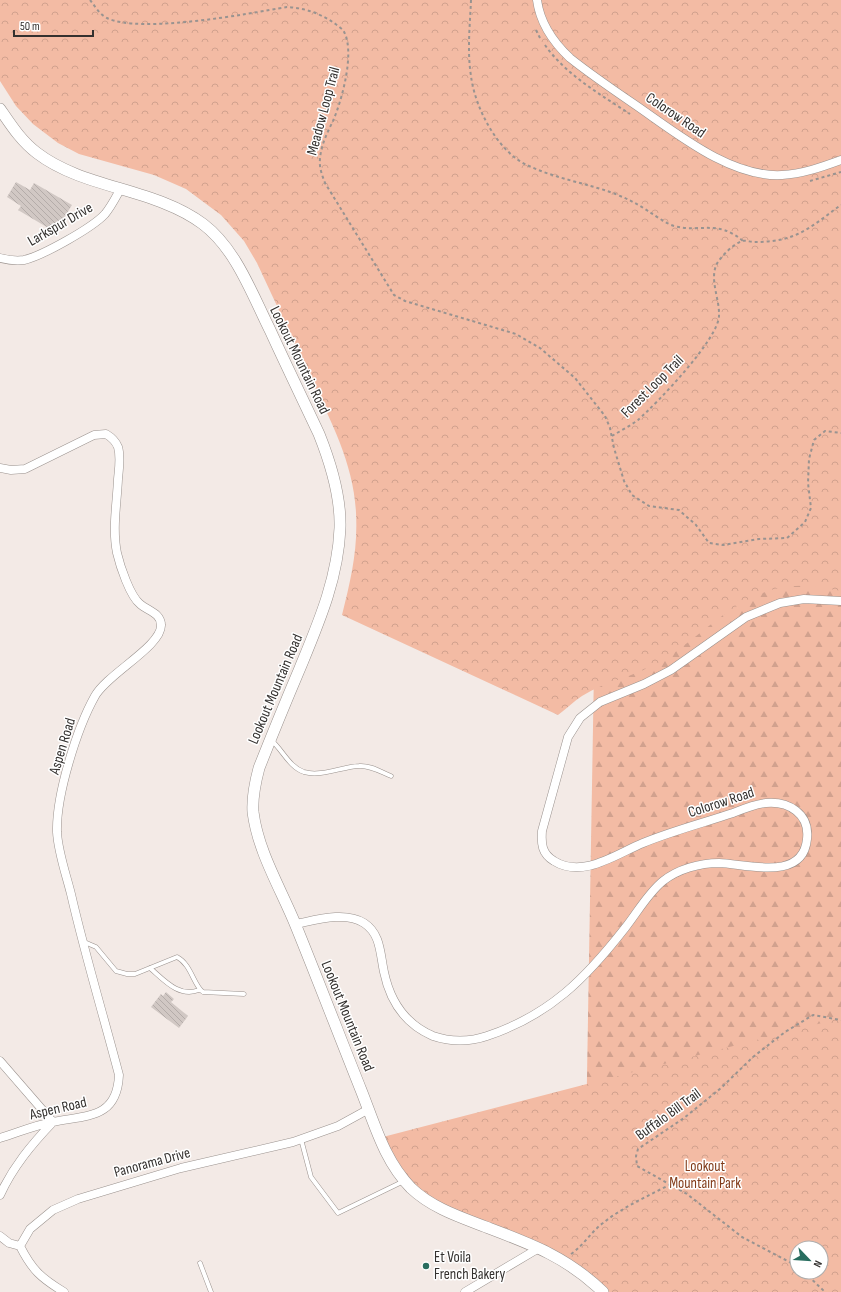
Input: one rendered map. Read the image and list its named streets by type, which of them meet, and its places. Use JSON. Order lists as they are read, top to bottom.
{
  "streets": {
    "street": [
      "Colorow Road",
      "Larkspur Drive",
      "Lookout Mountain Road",
      "Aspen Road",
      "Panorama Drive"
    ],
    "path": ["Meadow Loop Trail", "Forest Loop Trail", "Buffalo Bill Trail"]
  },
  "crossings": [
    ["Meadow Loop Trail", "Forest Loop Trail"],
    ["Colorow Road", "Lookout Mountain Road"],
    ["Larkspur Drive", "Lookout Mountain Road"],
    ["Lookout Mountain Road", "Panorama Drive"]
  ],
  "parks": ["Lookout Mountain Park"],
  "places": ["Et Voila French Bakery"],
  "scale_bar": "50 m",
  "north": "bottom right"
}
